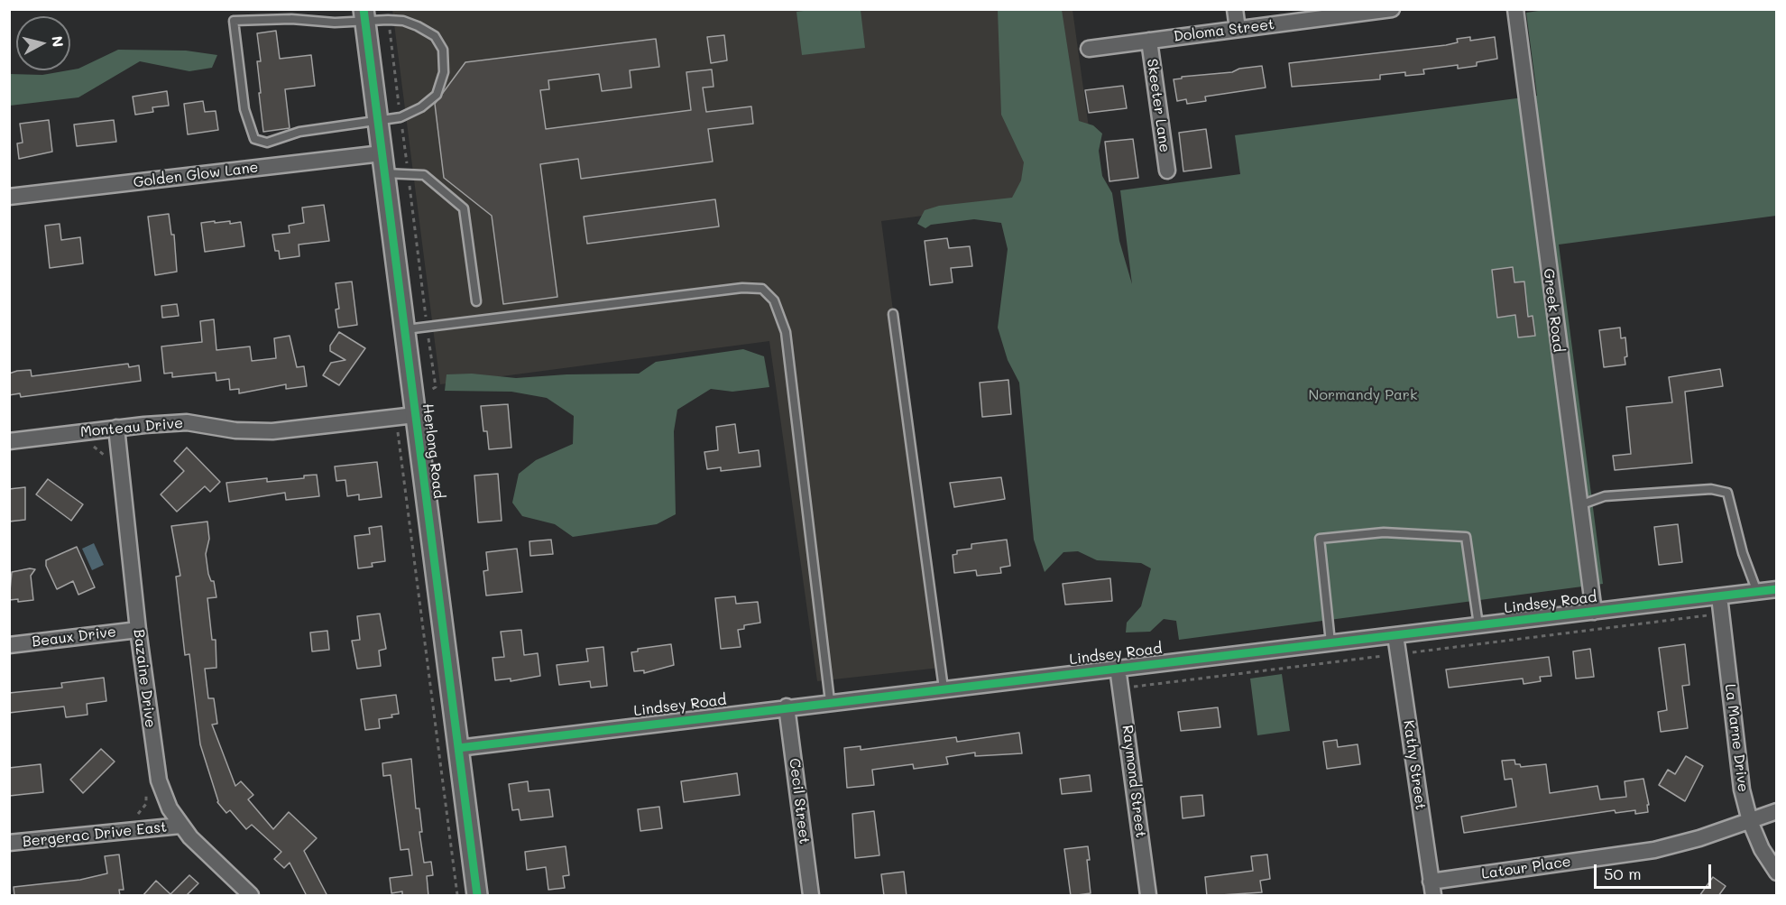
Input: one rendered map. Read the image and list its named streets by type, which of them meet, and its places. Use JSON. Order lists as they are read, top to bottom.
{
  "streets": {
    "street": [
      "Doloma Street",
      "Skeeter Lane",
      "Golden Glow Lane",
      "Greek Road",
      "Monteau Drive",
      "Herlong Road",
      "Lindsey Road",
      "Beaux Drive",
      "Bazaine Drive",
      "La Marne Drive",
      "Kathy Street",
      "Raymond Street",
      "Cecil Street",
      "Bergerac Drive East",
      "Latour Place"
    ]
  },
  "crossings": [
    ["Doloma Street", "Skeeter Lane"],
    ["Golden Glow Lane", "Herlong Road"],
    ["Greek Road", "Lindsey Road"],
    ["Monteau Drive", "Herlong Road"],
    ["Monteau Drive", "Bazaine Drive"],
    ["Herlong Road", "Lindsey Road"],
    ["Lindsey Road", "La Marne Drive"],
    ["Lindsey Road", "Kathy Street"],
    ["Lindsey Road", "Raymond Street"],
    ["Lindsey Road", "Cecil Street"],
    ["Beaux Drive", "Bazaine Drive"],
    ["Bazaine Drive", "Bergerac Drive East"],
    ["La Marne Drive", "Latour Place"],
    ["Kathy Street", "Latour Place"]
  ],
  "parks": ["Normandy Park"],
  "scale_bar": "50 m",
  "north": "right"
}
